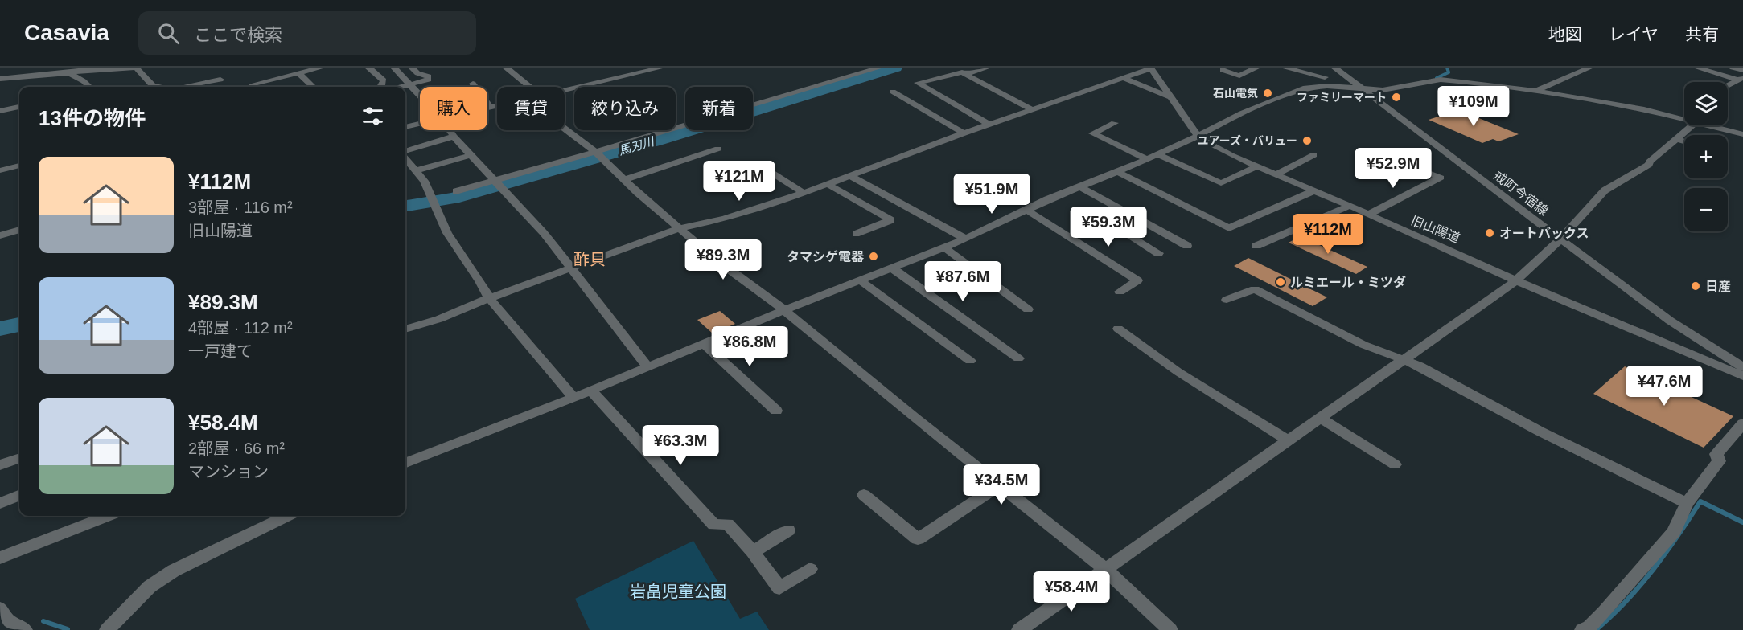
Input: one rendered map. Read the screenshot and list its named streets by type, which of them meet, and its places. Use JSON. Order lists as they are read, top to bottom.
{
  "streets": {
    "street": ["戒町今宿線", "旧山陽道"]
  },
  "districts": ["酢貝"],
  "water": ["馬刃川"],
  "parks": ["岩畠児童公園"],
  "places": [
    "石山電気",
    "ファミリーマート",
    "ユアーズ・バリュー",
    "オートバックス",
    "タマシゲ電器",
    "ルミエール・ミツダ",
    "日産"
  ],
  "page": {
    "header": "Casavia",
    "search": "ここで検索",
    "nav": ["地図", "レイヤ", "共有"],
    "map_buttons": ["+", "−"],
    "price": [
      "¥109M",
      "¥52.9M",
      "¥121M",
      "¥51.9M",
      "¥59.3M",
      "¥112M",
      "¥89.3M",
      "¥87.6M",
      "¥86.8M",
      "¥47.6M",
      "¥63.3M",
      "¥34.5M",
      "¥58.4M"
    ],
    "chip": [
      "購入",
      "賃貸",
      "絞り込み",
      "新着"
    ],
    "heading": "13件の物件",
    "list": [
      {
        "name": "¥112M",
        "note": "3部屋 · 116 m² · 旧山陽道"
      },
      {
        "name": "¥89.3M",
        "note": "4部屋 · 112 m² · 一戸建て"
      },
      {
        "name": "¥58.4M",
        "note": "2部屋 · 66 m² · マンション"
      }
    ]
  }
}
